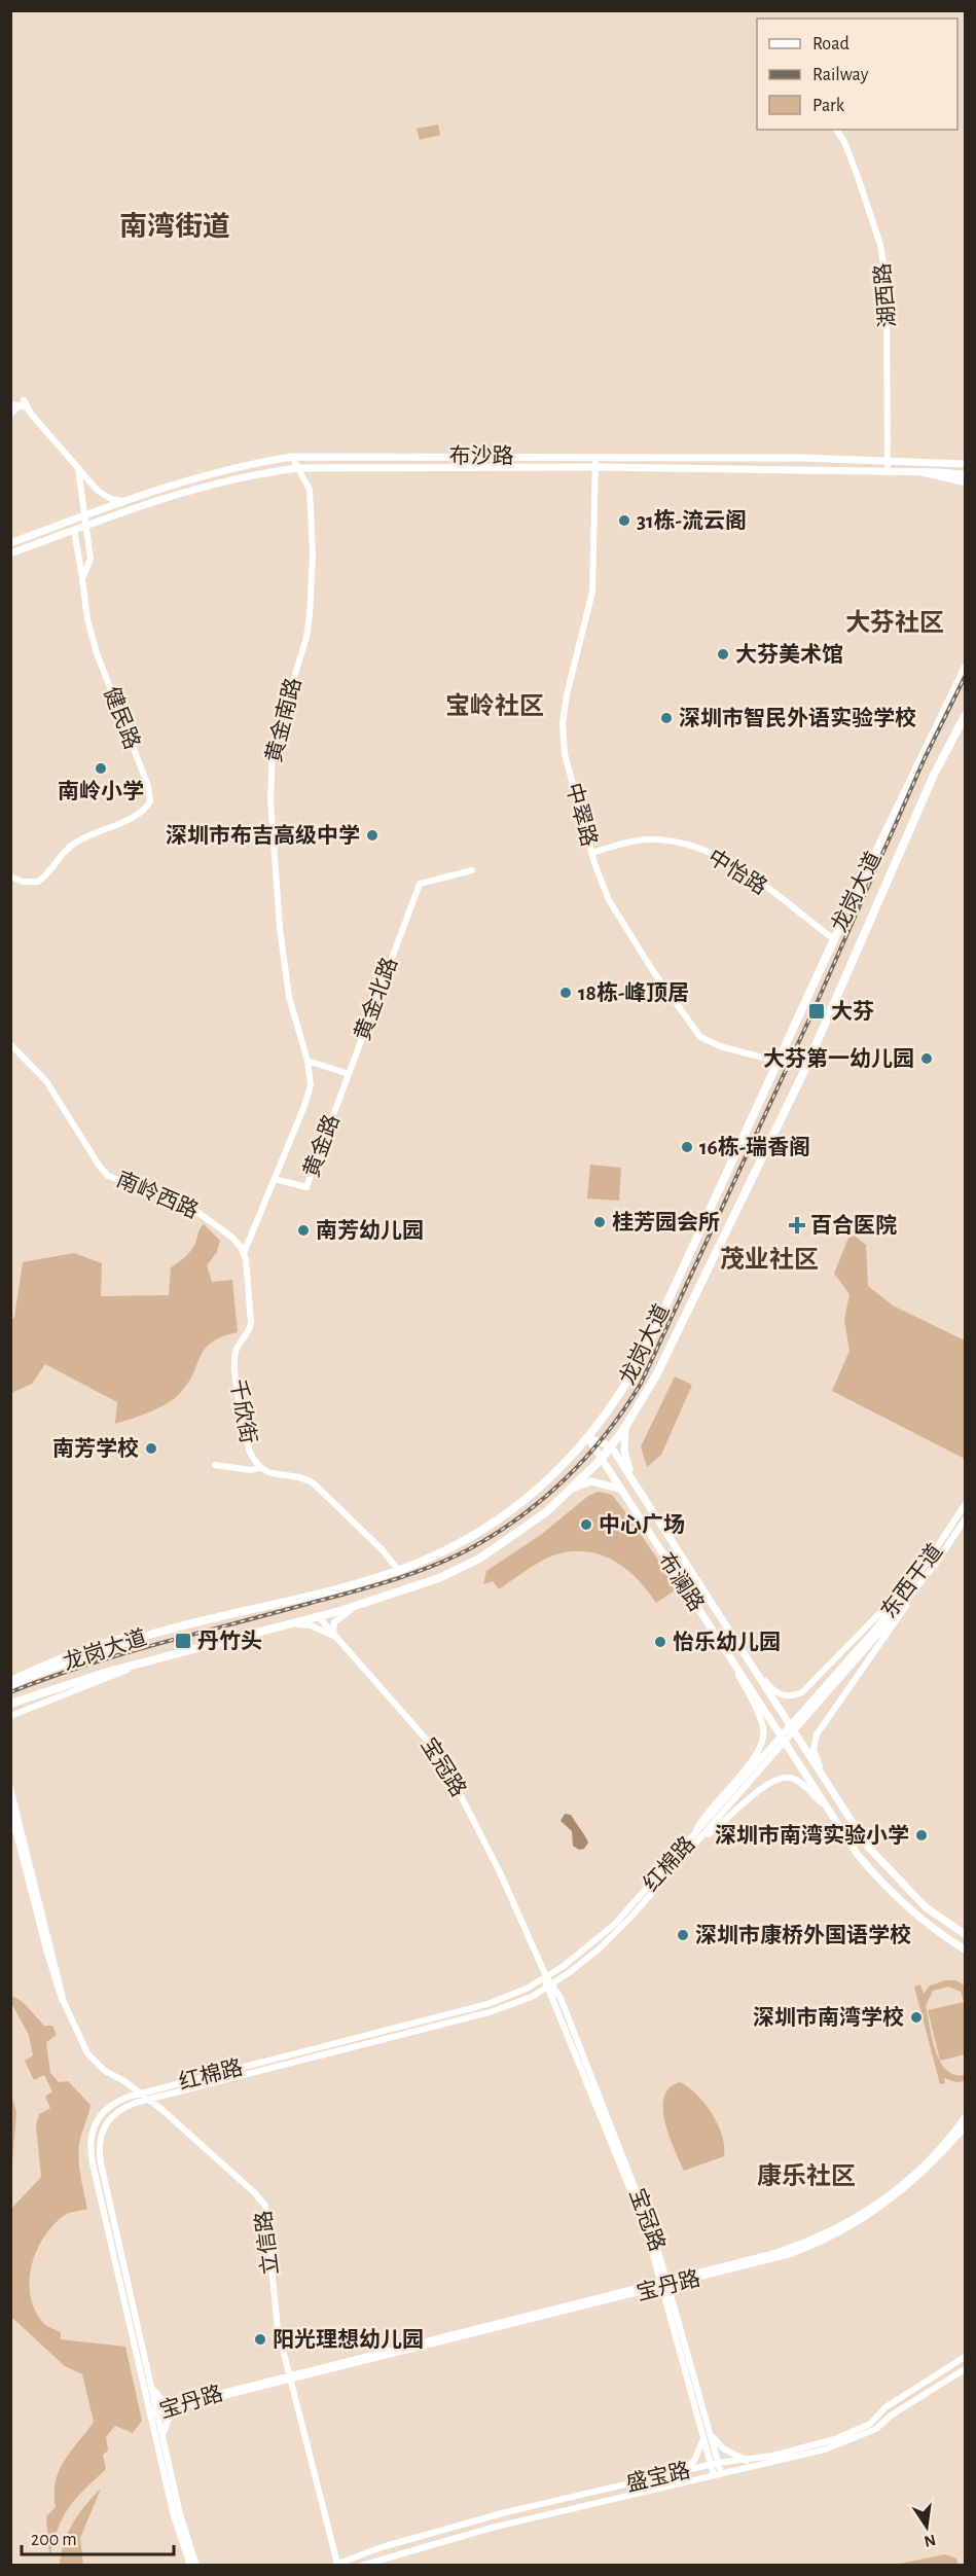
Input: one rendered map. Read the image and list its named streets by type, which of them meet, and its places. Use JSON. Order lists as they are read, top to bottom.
{
  "streets": {
    "highway": ["龙岗大道"],
    "main road": ["布沙路", "布澜路"],
    "street": [
      "湖西路",
      "健民路",
      "黄金南路",
      "中翠路",
      "中怡路",
      "黄金北路",
      "黄金路",
      "南岭西路",
      "千欣街",
      "东西干道",
      "宝冠路",
      "红棉路",
      "立信路",
      "宝丹路",
      "盛宝路"
    ]
  },
  "crossings": [
    ["湖西路", "布沙路"],
    ["布沙路", "黄金南路"],
    ["布沙路", "中翠路"],
    ["黄金南路", "黄金路"],
    ["中翠路", "中怡路"],
    ["中翠路", "龙岗大道"],
    ["中怡路", "龙岗大道"],
    ["龙岗大道", "千欣街"],
    ["龙岗大道", "布澜路"],
    ["龙岗大道", "宝冠路"],
    ["黄金北路", "黄金路"],
    ["南岭西路", "千欣街"],
    ["东西干道", "红棉路"],
    ["宝冠路", "红棉路"],
    ["宝冠路", "宝丹路"],
    ["宝冠路", "盛宝路"],
    ["红棉路", "立信路"],
    ["红棉路", "宝丹路"],
    ["立信路", "宝丹路"],
    ["立信路", "盛宝路"]
  ],
  "districts": [
    "南湾街道",
    "大芬社区",
    "宝岭社区",
    "茂业社区",
    "康乐社区"
  ],
  "places": {
    "other": [
      "31栋-流云阁",
      "大芬美术馆",
      "深圳市智民外语实验学校",
      "南岭小学",
      "深圳市布吉高级中学",
      "18栋-峰顶居",
      "大芬第一幼儿园",
      "16栋-瑞香阁",
      "桂芳园会所",
      "南芳幼儿园",
      "南芳学校",
      "中心广场",
      "怡乐幼儿园",
      "深圳市南湾实验小学",
      "深圳市康桥外国语学校",
      "深圳市南湾学校",
      "阳光理想幼儿园"
    ],
    "transit": ["大芬", "丹竹头"],
    "health": ["百合医院"]
  },
  "legend": ["Road", "Railway", "Park"],
  "scale_bar": "200 m",
  "north": "bottom"
}
